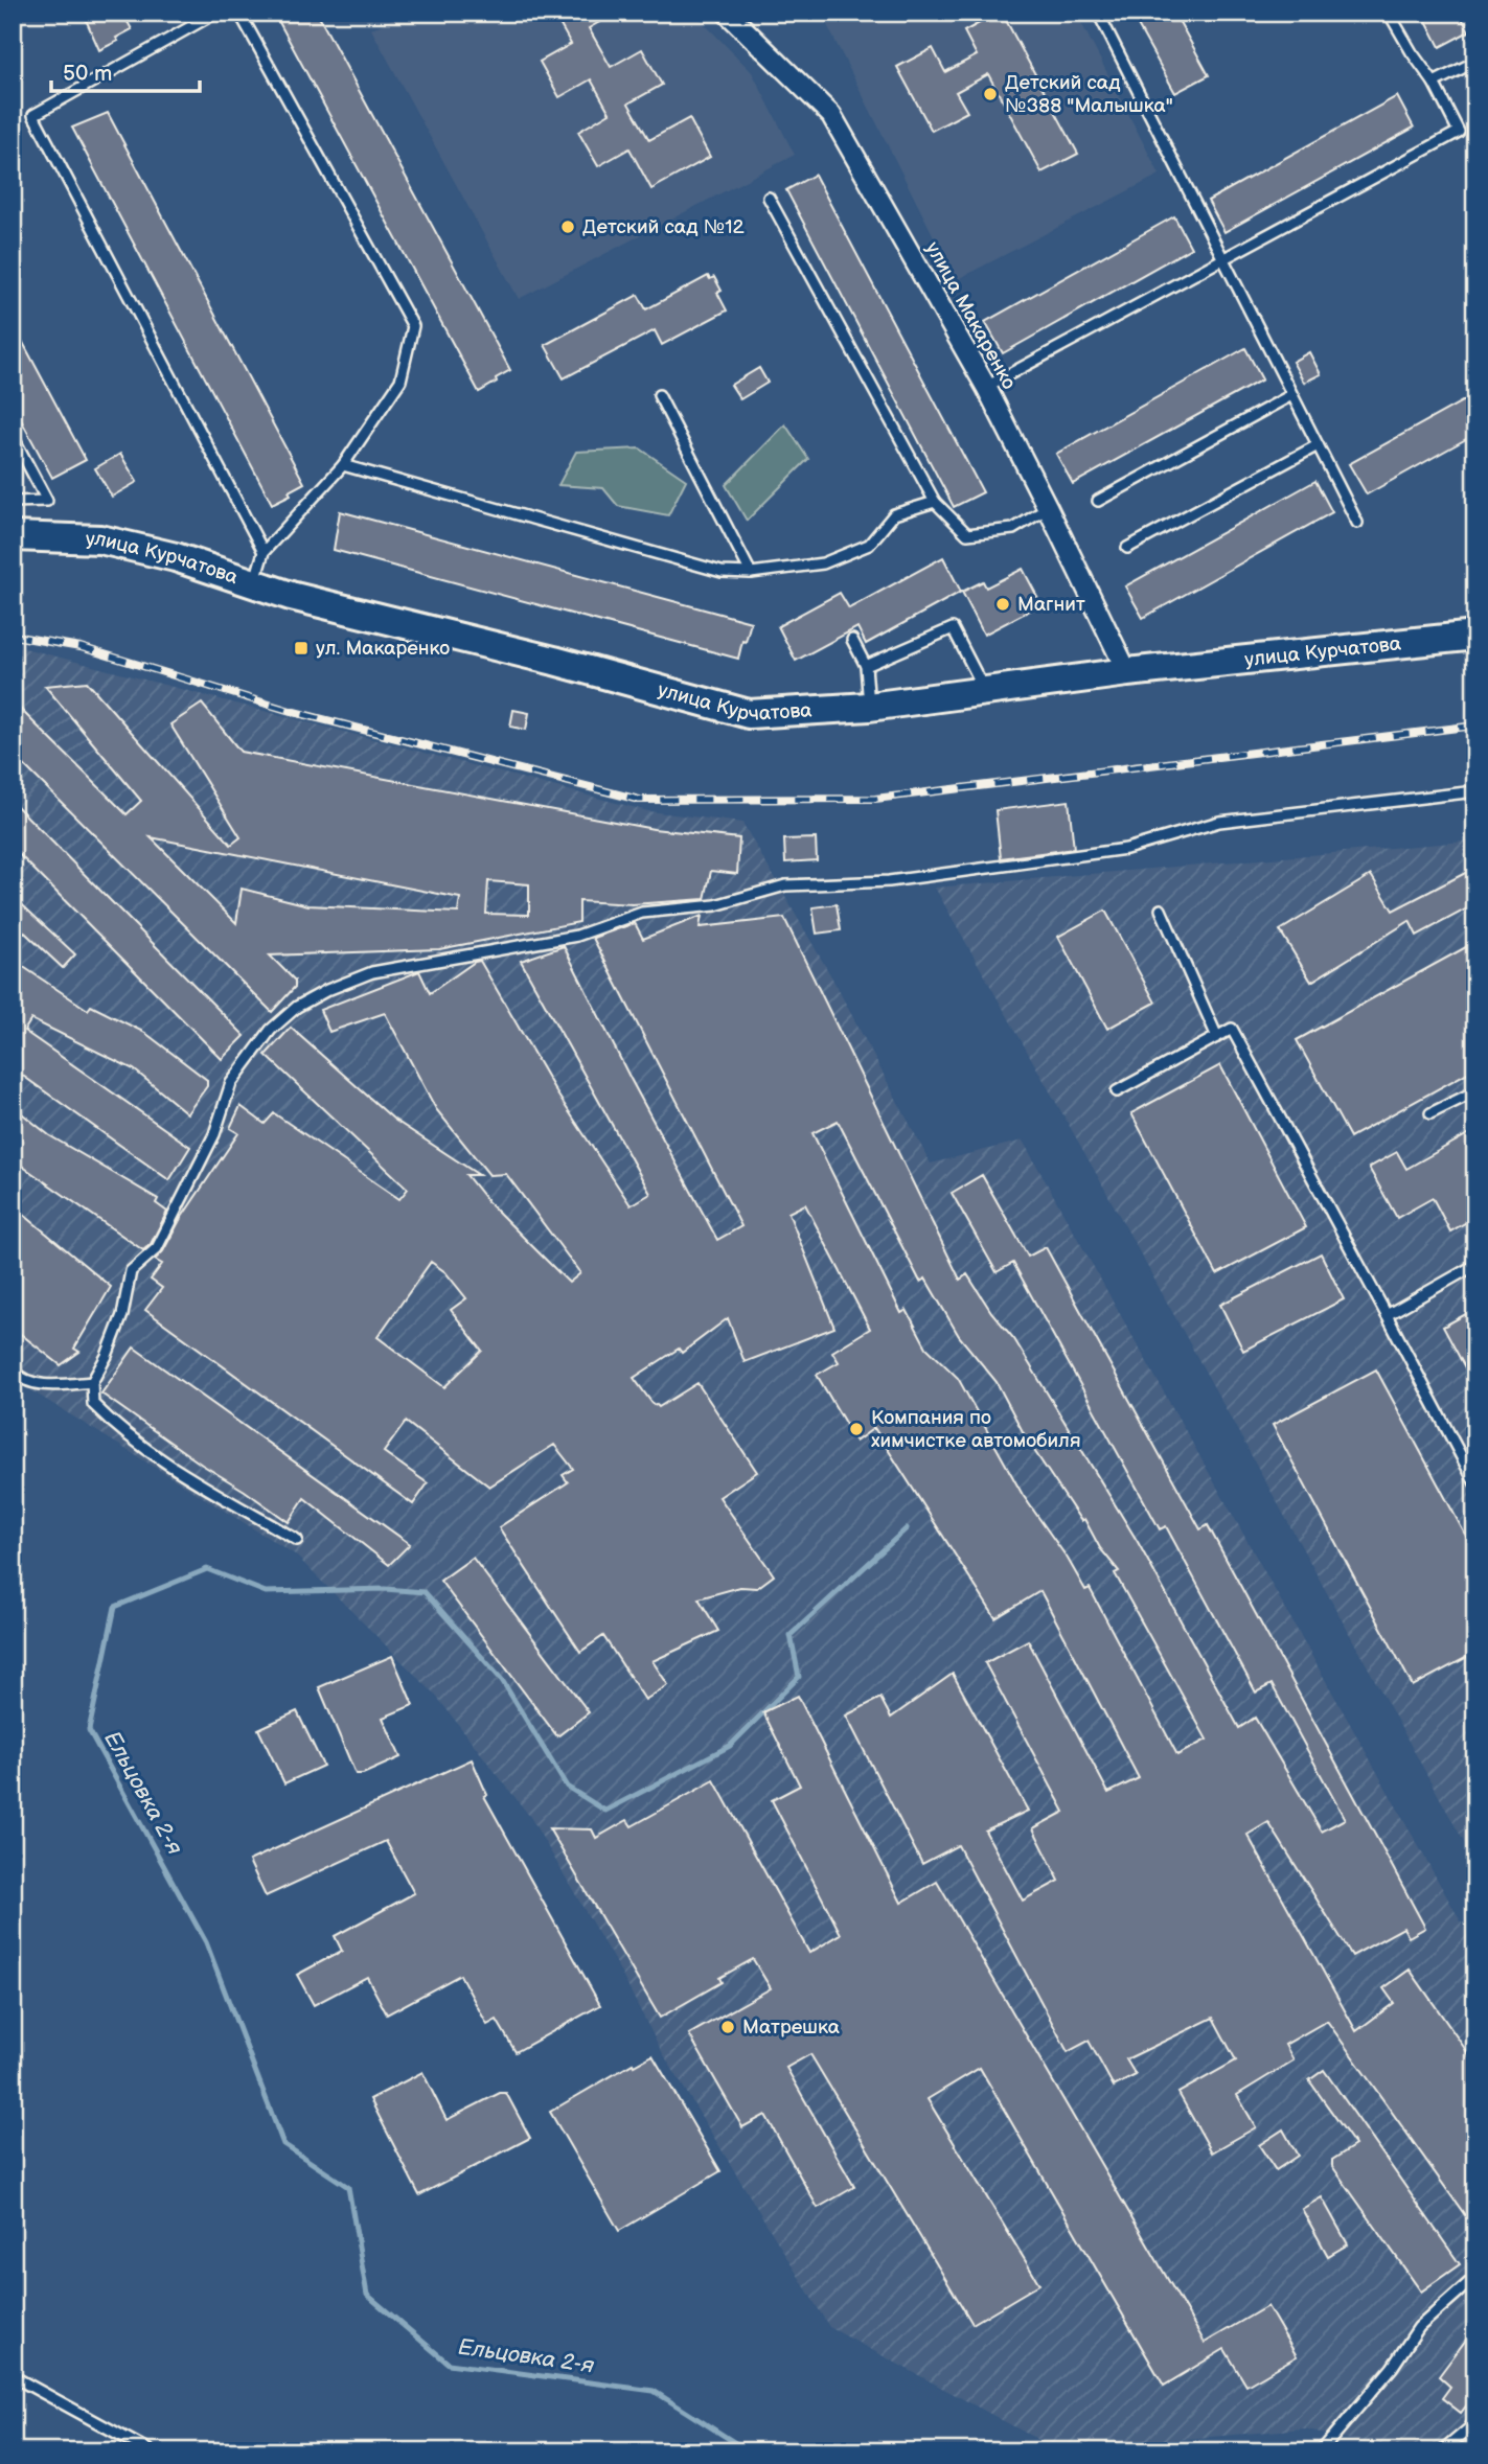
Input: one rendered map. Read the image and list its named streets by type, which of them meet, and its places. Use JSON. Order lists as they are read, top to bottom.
{
  "streets": {
    "main road": ["улица Курчатова"],
    "street": ["улица Макаренко"]
  },
  "crossings": [
    ["улица Макаренко", "улица Курчатова"]
  ],
  "water": ["Ельцовка 2-я"],
  "places": {
    "other": [
      "Детский сад №388 \"Малышка\"",
      "Детский сад №12",
      "Магнит",
      "Компания по химчистке автомобиля",
      "Матрешка"
    ],
    "transit": ["ул. Макаренко"]
  },
  "scale_bar": "50 m"
}
